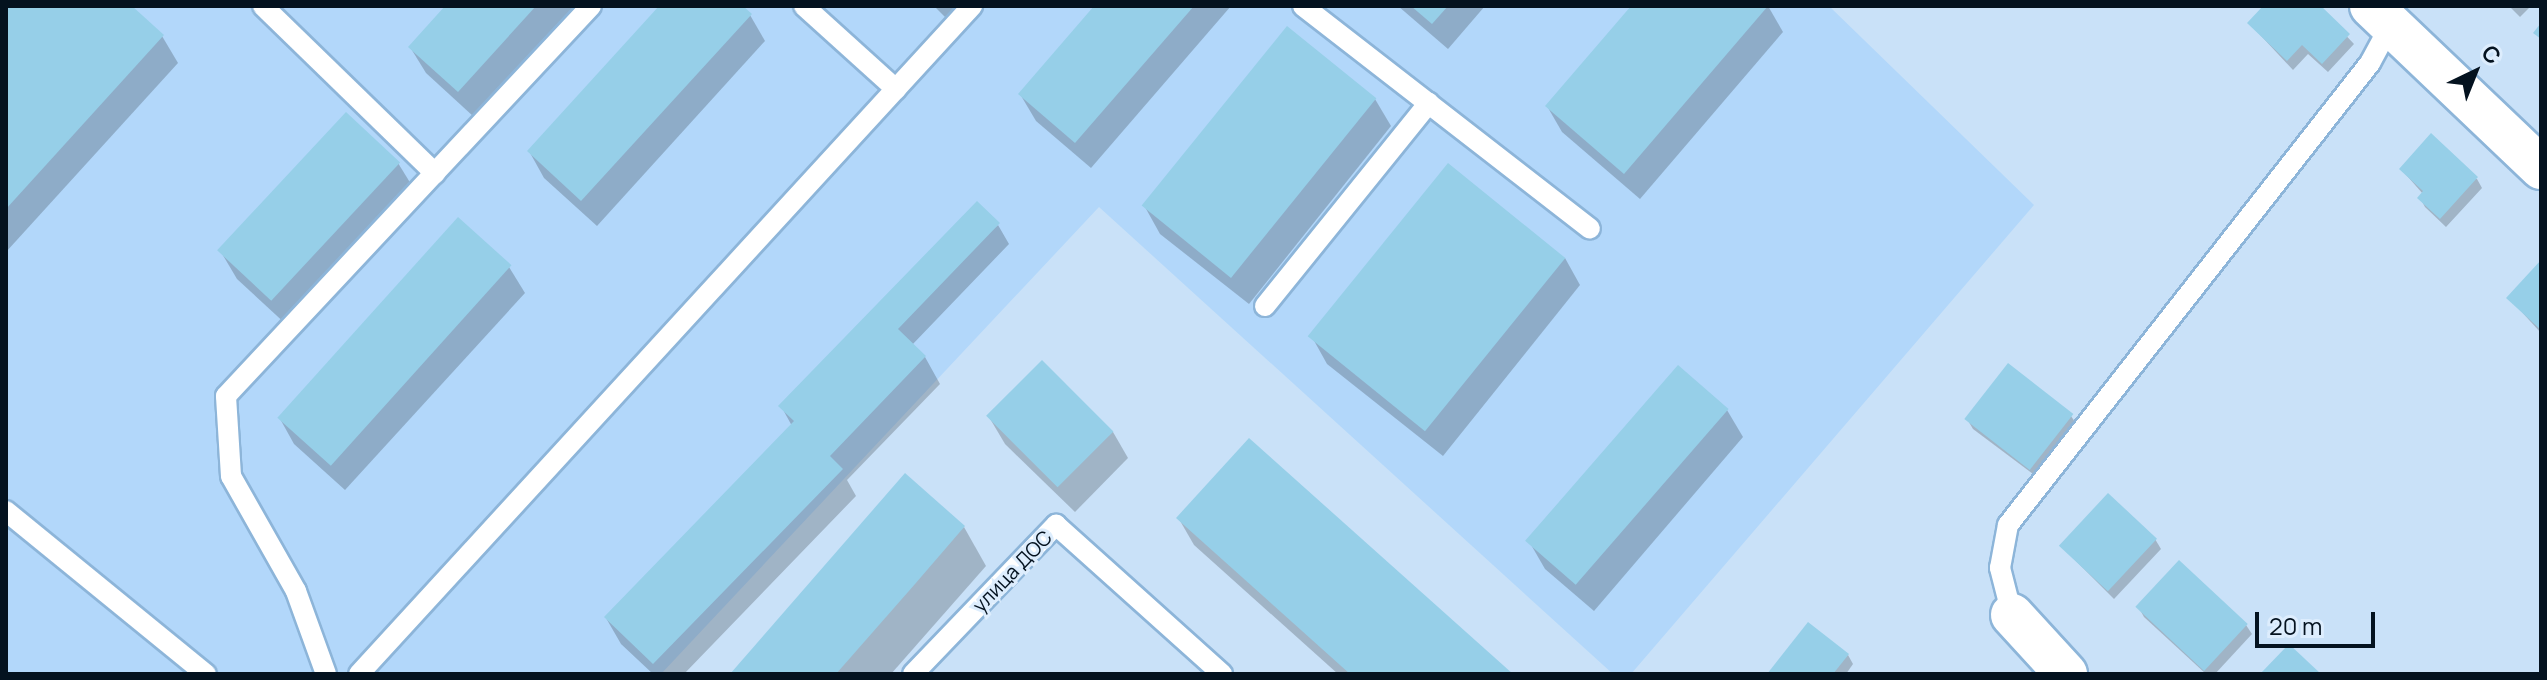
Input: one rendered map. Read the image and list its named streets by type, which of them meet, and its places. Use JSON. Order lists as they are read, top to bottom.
{
  "streets": {
    "lane": ["улица ДОС"]
  },
  "scale_bar": "20 m",
  "north": "top right"
}
